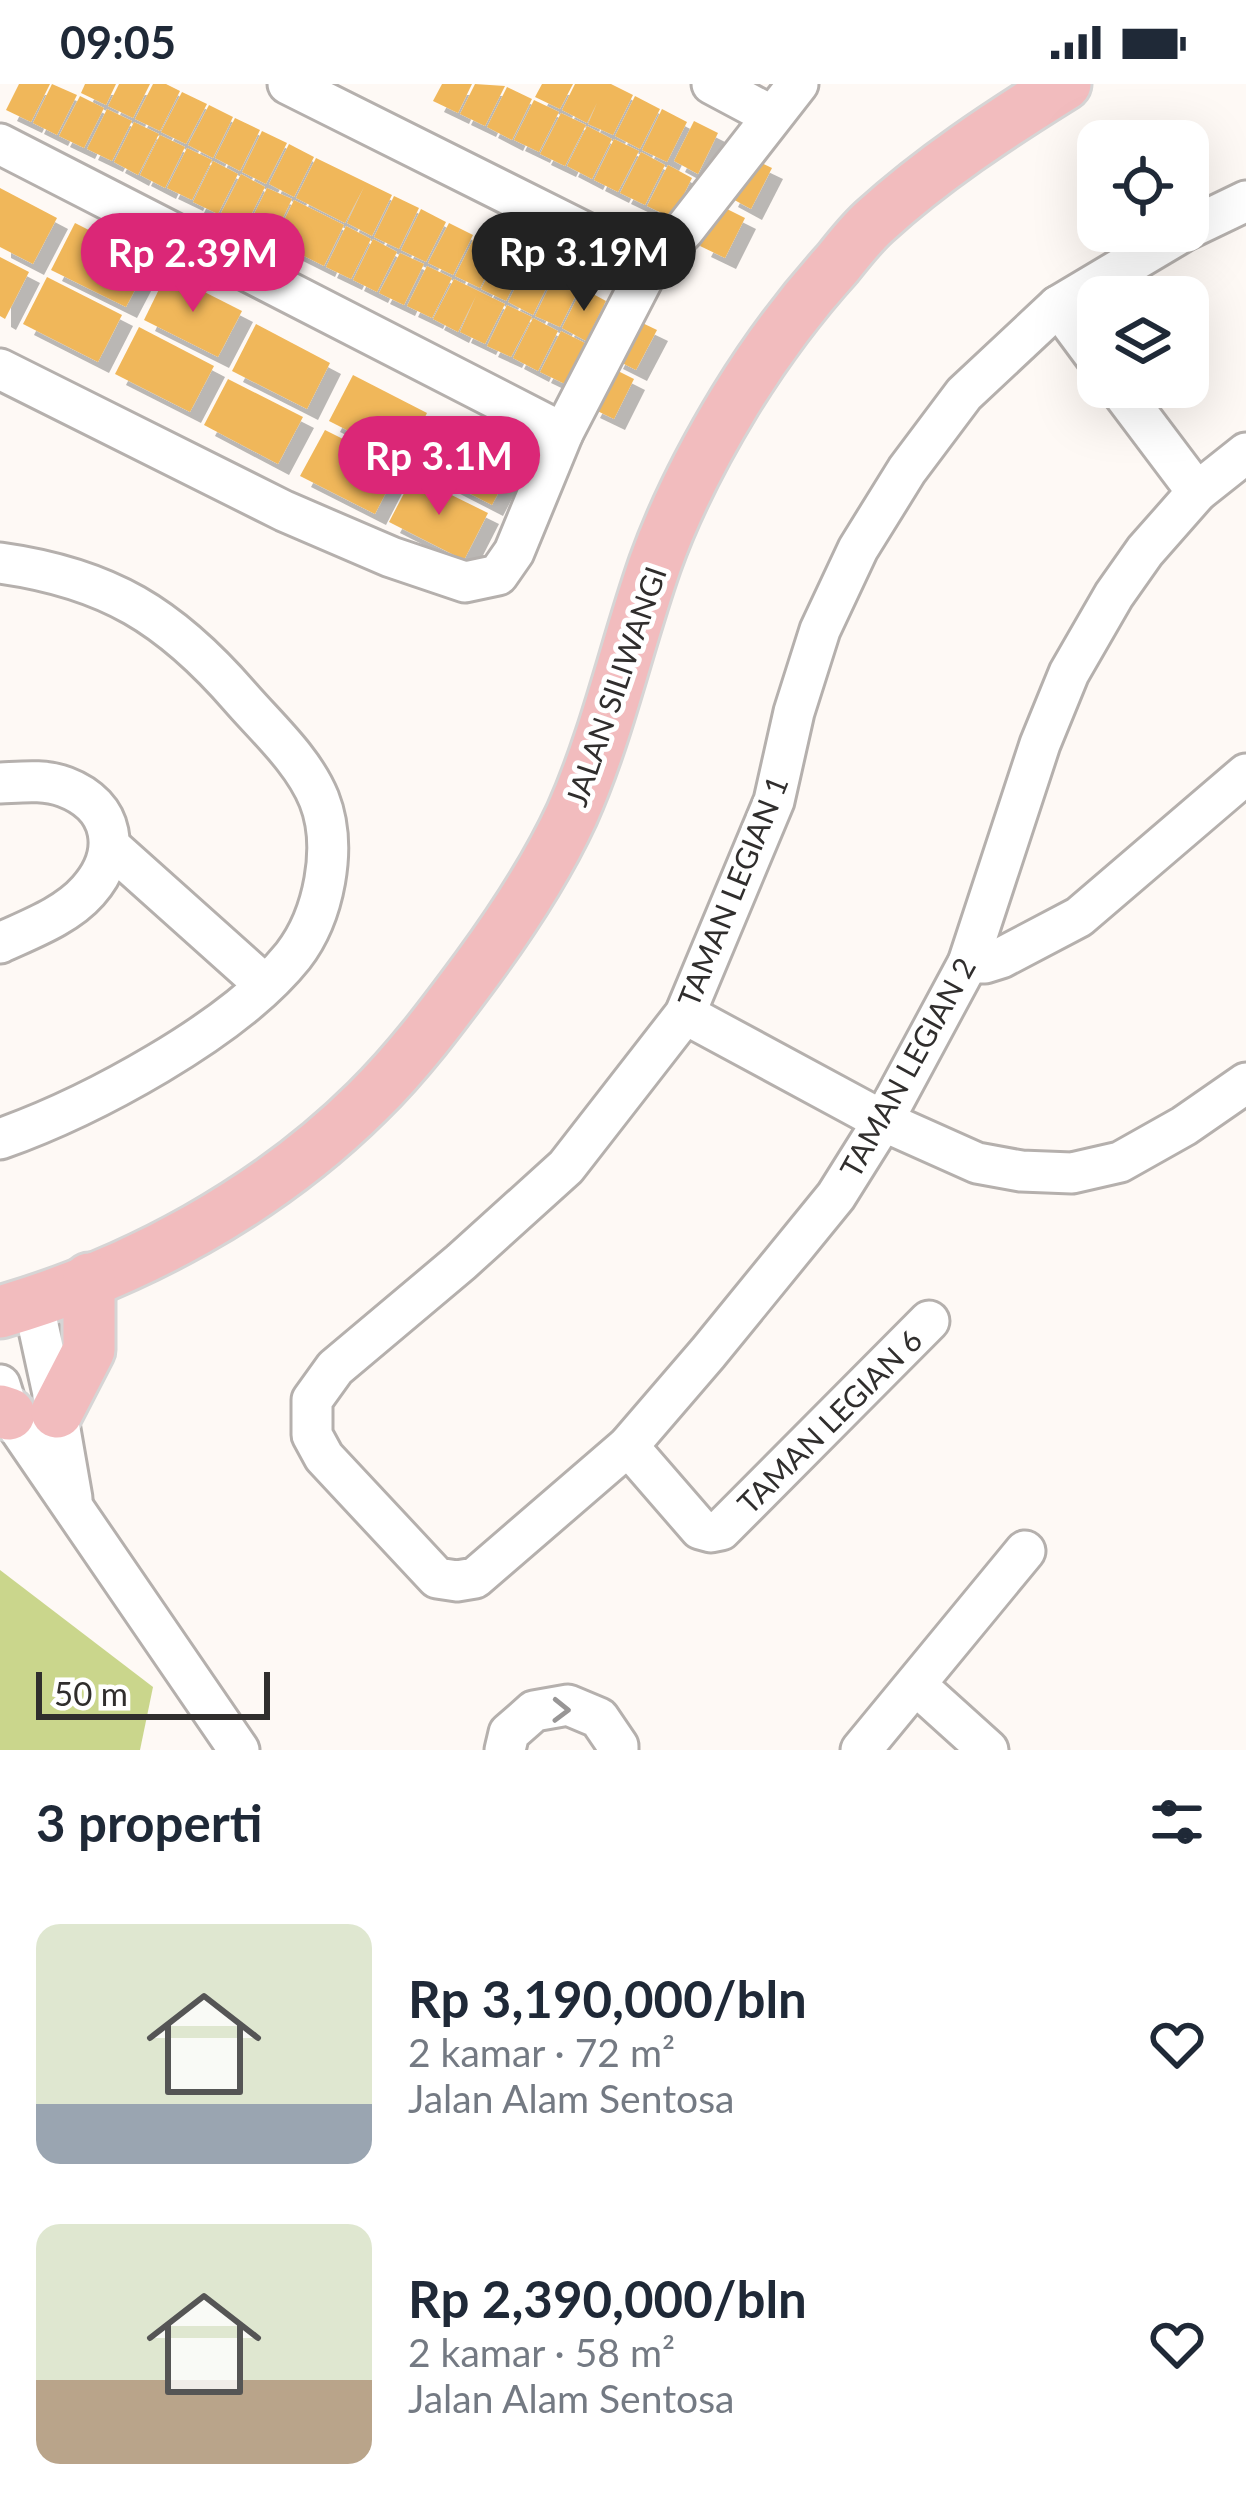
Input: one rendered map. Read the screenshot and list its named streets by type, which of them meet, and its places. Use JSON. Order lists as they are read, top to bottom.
{
  "streets": {
    "main road": ["JALAN SILIWANGI"],
    "street": ["TAMAN LEGIAN 1", "TAMAN LEGIAN 2", "TAMAN LEGIAN 6"]
  },
  "crossings": [
    ["TAMAN LEGIAN 1", "TAMAN LEGIAN 2"],
    ["TAMAN LEGIAN 2", "TAMAN LEGIAN 6"]
  ],
  "scale_bar": "50 m",
  "page": {
    "status": "09:05",
    "price": ["Rp 3.19M", "Rp 2.39M", "Rp 3.1M"],
    "scale": "50 m",
    "heading": "3 properti",
    "list": [
      {
        "name": "Rp 3,190,000/bln",
        "note": "2 kamar · 72 m² · Jalan Alam Sentosa"
      },
      {
        "name": "Rp 2,390,000/bln",
        "note": "2 kamar · 58 m² · Jalan Alam Sentosa"
      }
    ]
  }
}
